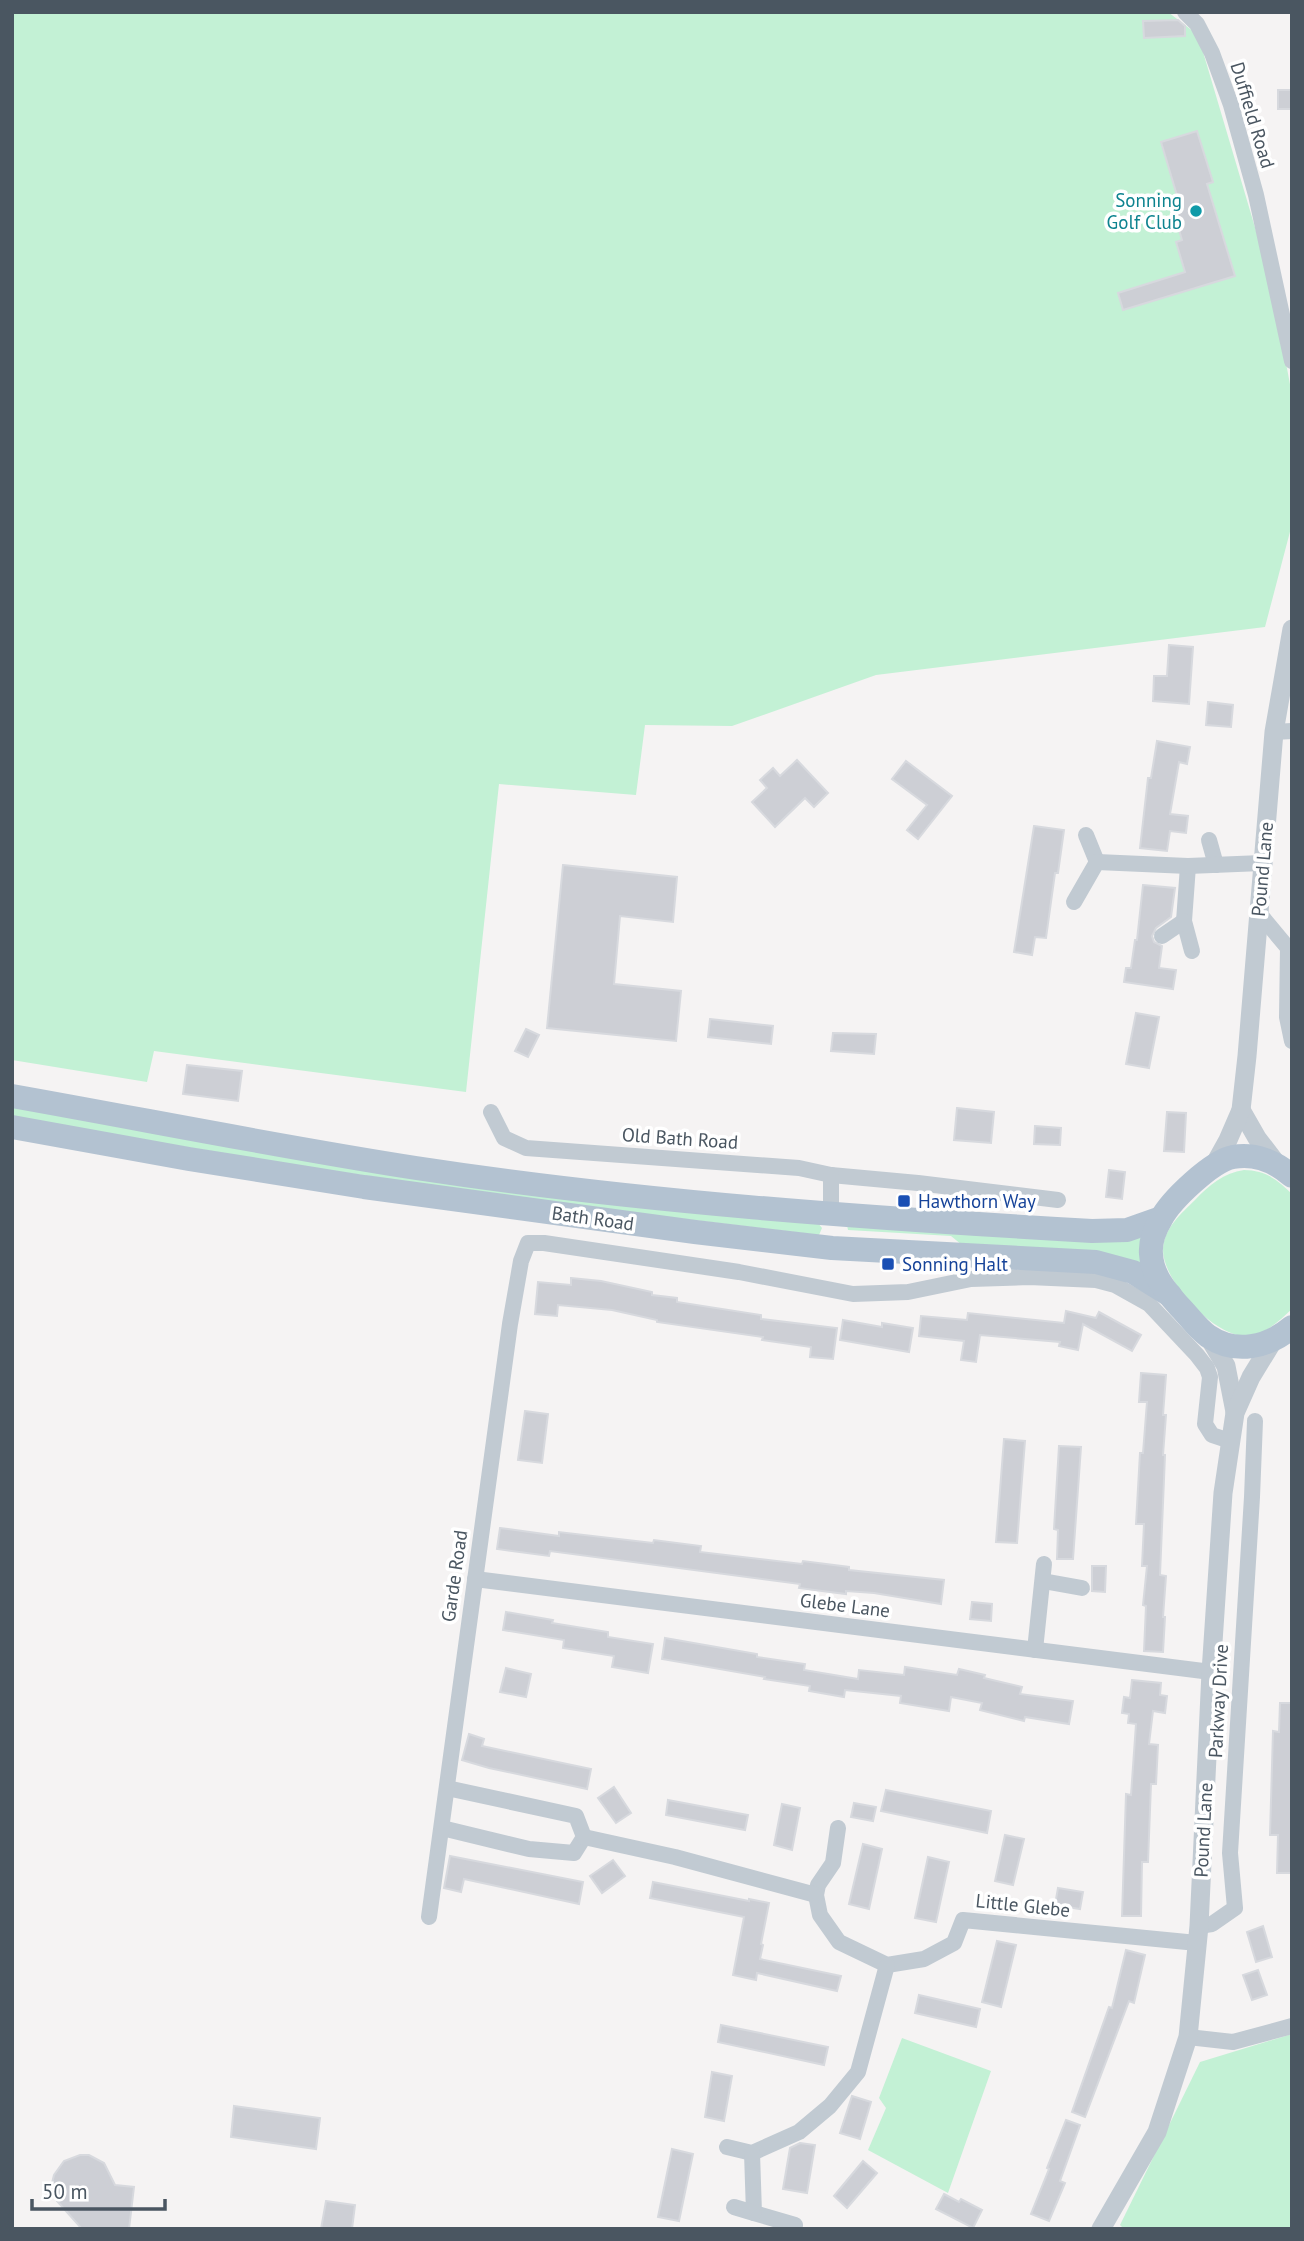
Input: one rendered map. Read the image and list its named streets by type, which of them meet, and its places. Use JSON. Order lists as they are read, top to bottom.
{
  "streets": {
    "main road": ["Bath Road"],
    "street": [
      "Duffield Road",
      "Pound Lane",
      "Old Bath Road",
      "Garde Road",
      "Glebe Lane",
      "Parkway Drive",
      "Little Glebe"
    ]
  },
  "crossings": [
    ["Pound Lane", "Garde Road"],
    ["Pound Lane", "Glebe Lane"],
    ["Pound Lane", "Parkway Drive"],
    ["Pound Lane", "Little Glebe"],
    ["Garde Road", "Glebe Lane"],
    ["Parkway Drive", "Little Glebe"]
  ],
  "places": {
    "other": ["Sonning Golf Club"],
    "transit": ["Hawthorn Way", "Sonning Halt"]
  },
  "scale_bar": "50 m"
}
